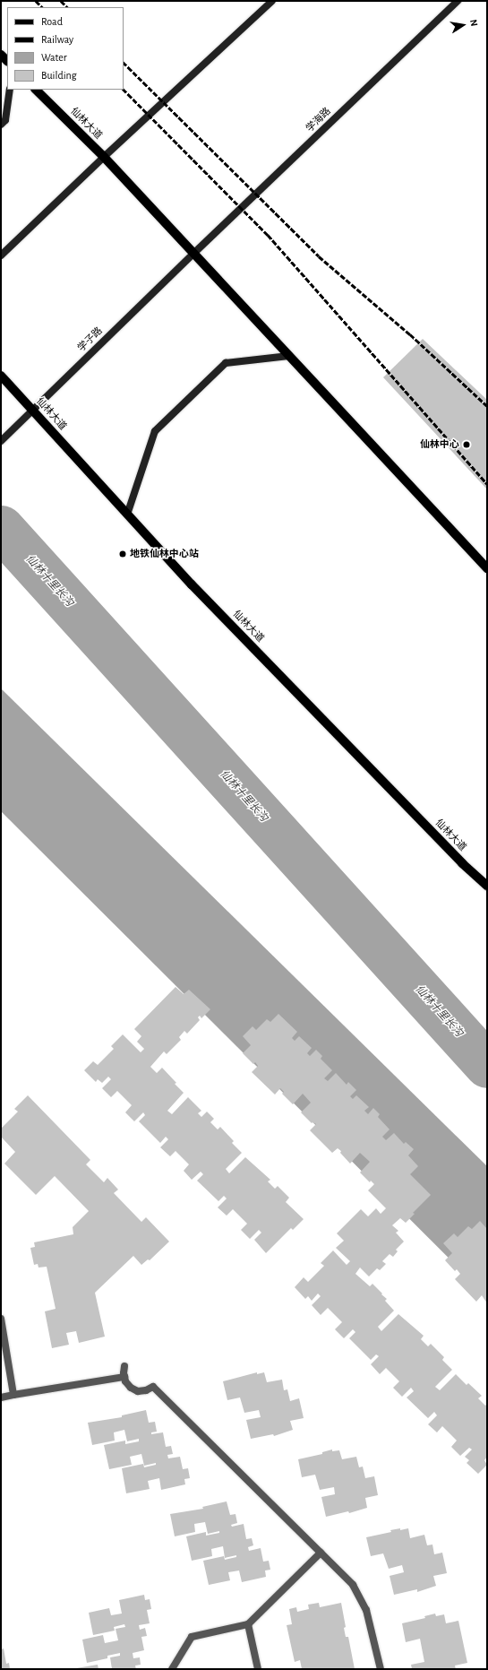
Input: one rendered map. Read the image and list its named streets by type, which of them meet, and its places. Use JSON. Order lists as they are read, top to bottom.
{
  "streets": {
    "main road": ["学海路", "仙林大道", "学子路"]
  },
  "crossings": [
    ["学海路", "仙林大道"],
    ["学海路", "学子路"],
    ["仙林大道", "学子路"]
  ],
  "water": ["仙林十里长沟"],
  "places": ["仙林中心", "地铁仙林中心站"],
  "legend": [
    "Road",
    "Railway",
    "Water",
    "Building"
  ],
  "north": "right"
}
